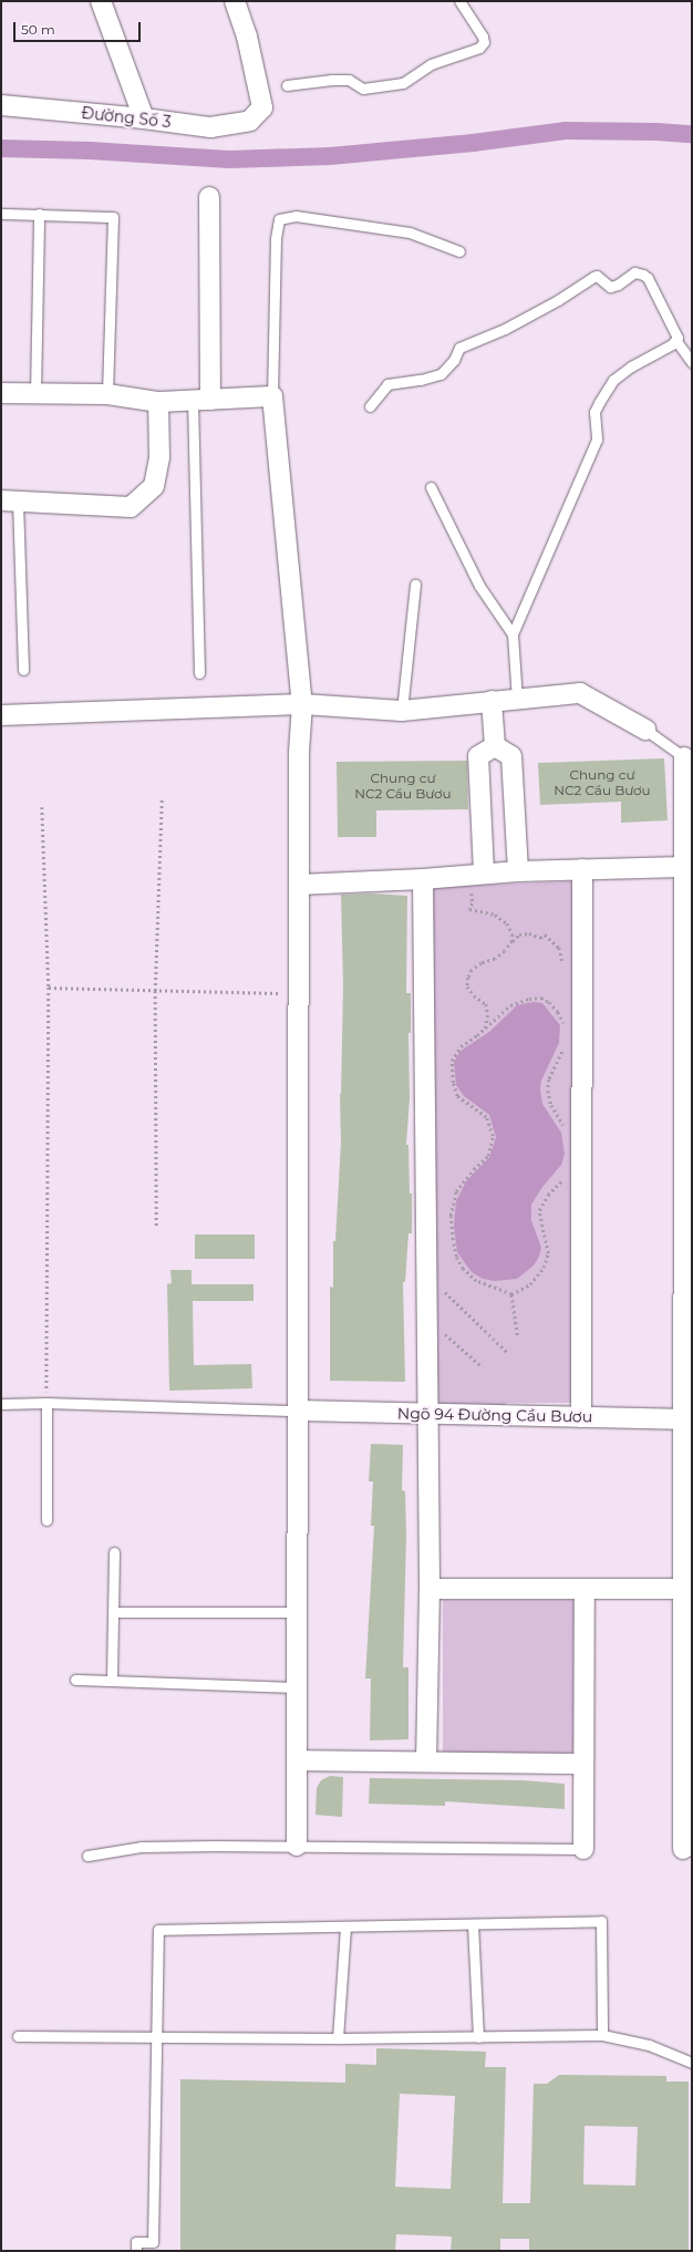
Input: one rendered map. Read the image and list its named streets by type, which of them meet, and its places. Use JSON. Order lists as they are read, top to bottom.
{
  "streets": {
    "street": ["Đường Số 3", "Ngõ 94 Đường Cầu Bươu"]
  },
  "house_numbers": ["Chung cư NC2 Cầu Bươu", "Chung cư NC2 Cầu Bươu"],
  "scale_bar": "50 m"
}
